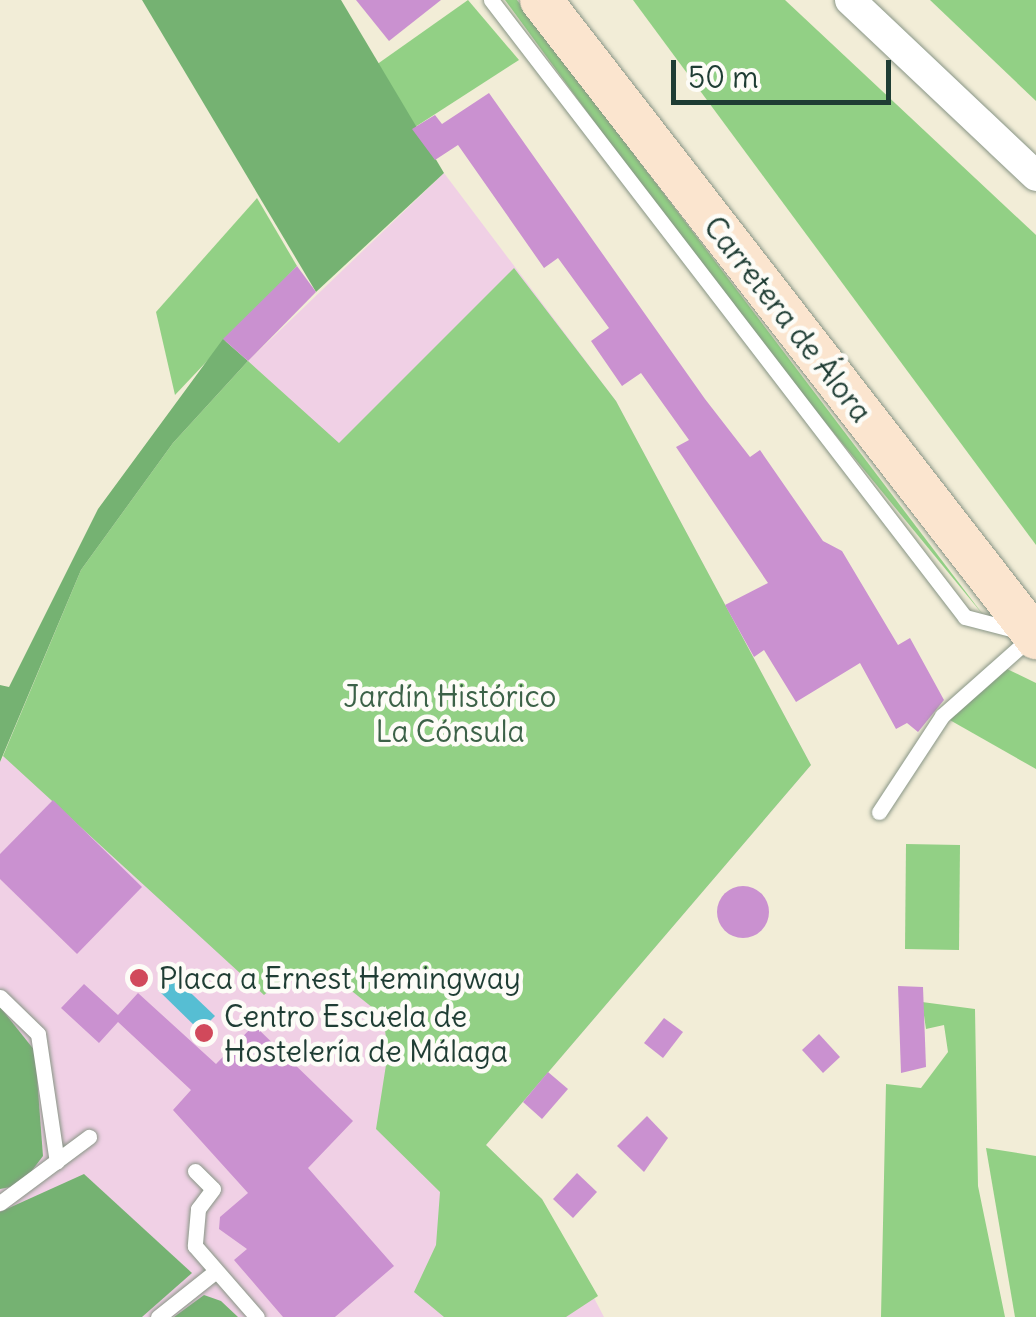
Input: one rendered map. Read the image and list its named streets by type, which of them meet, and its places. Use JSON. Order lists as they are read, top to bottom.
{
  "streets": {
    "main road": ["Carretera de Álora"]
  },
  "parks": ["Jardín Histórico La Cónsula"],
  "places": ["Placa a Ernest Hemingway", "Centro Escuela de Hostelería de Málaga"],
  "scale_bar": "50 m"
}
